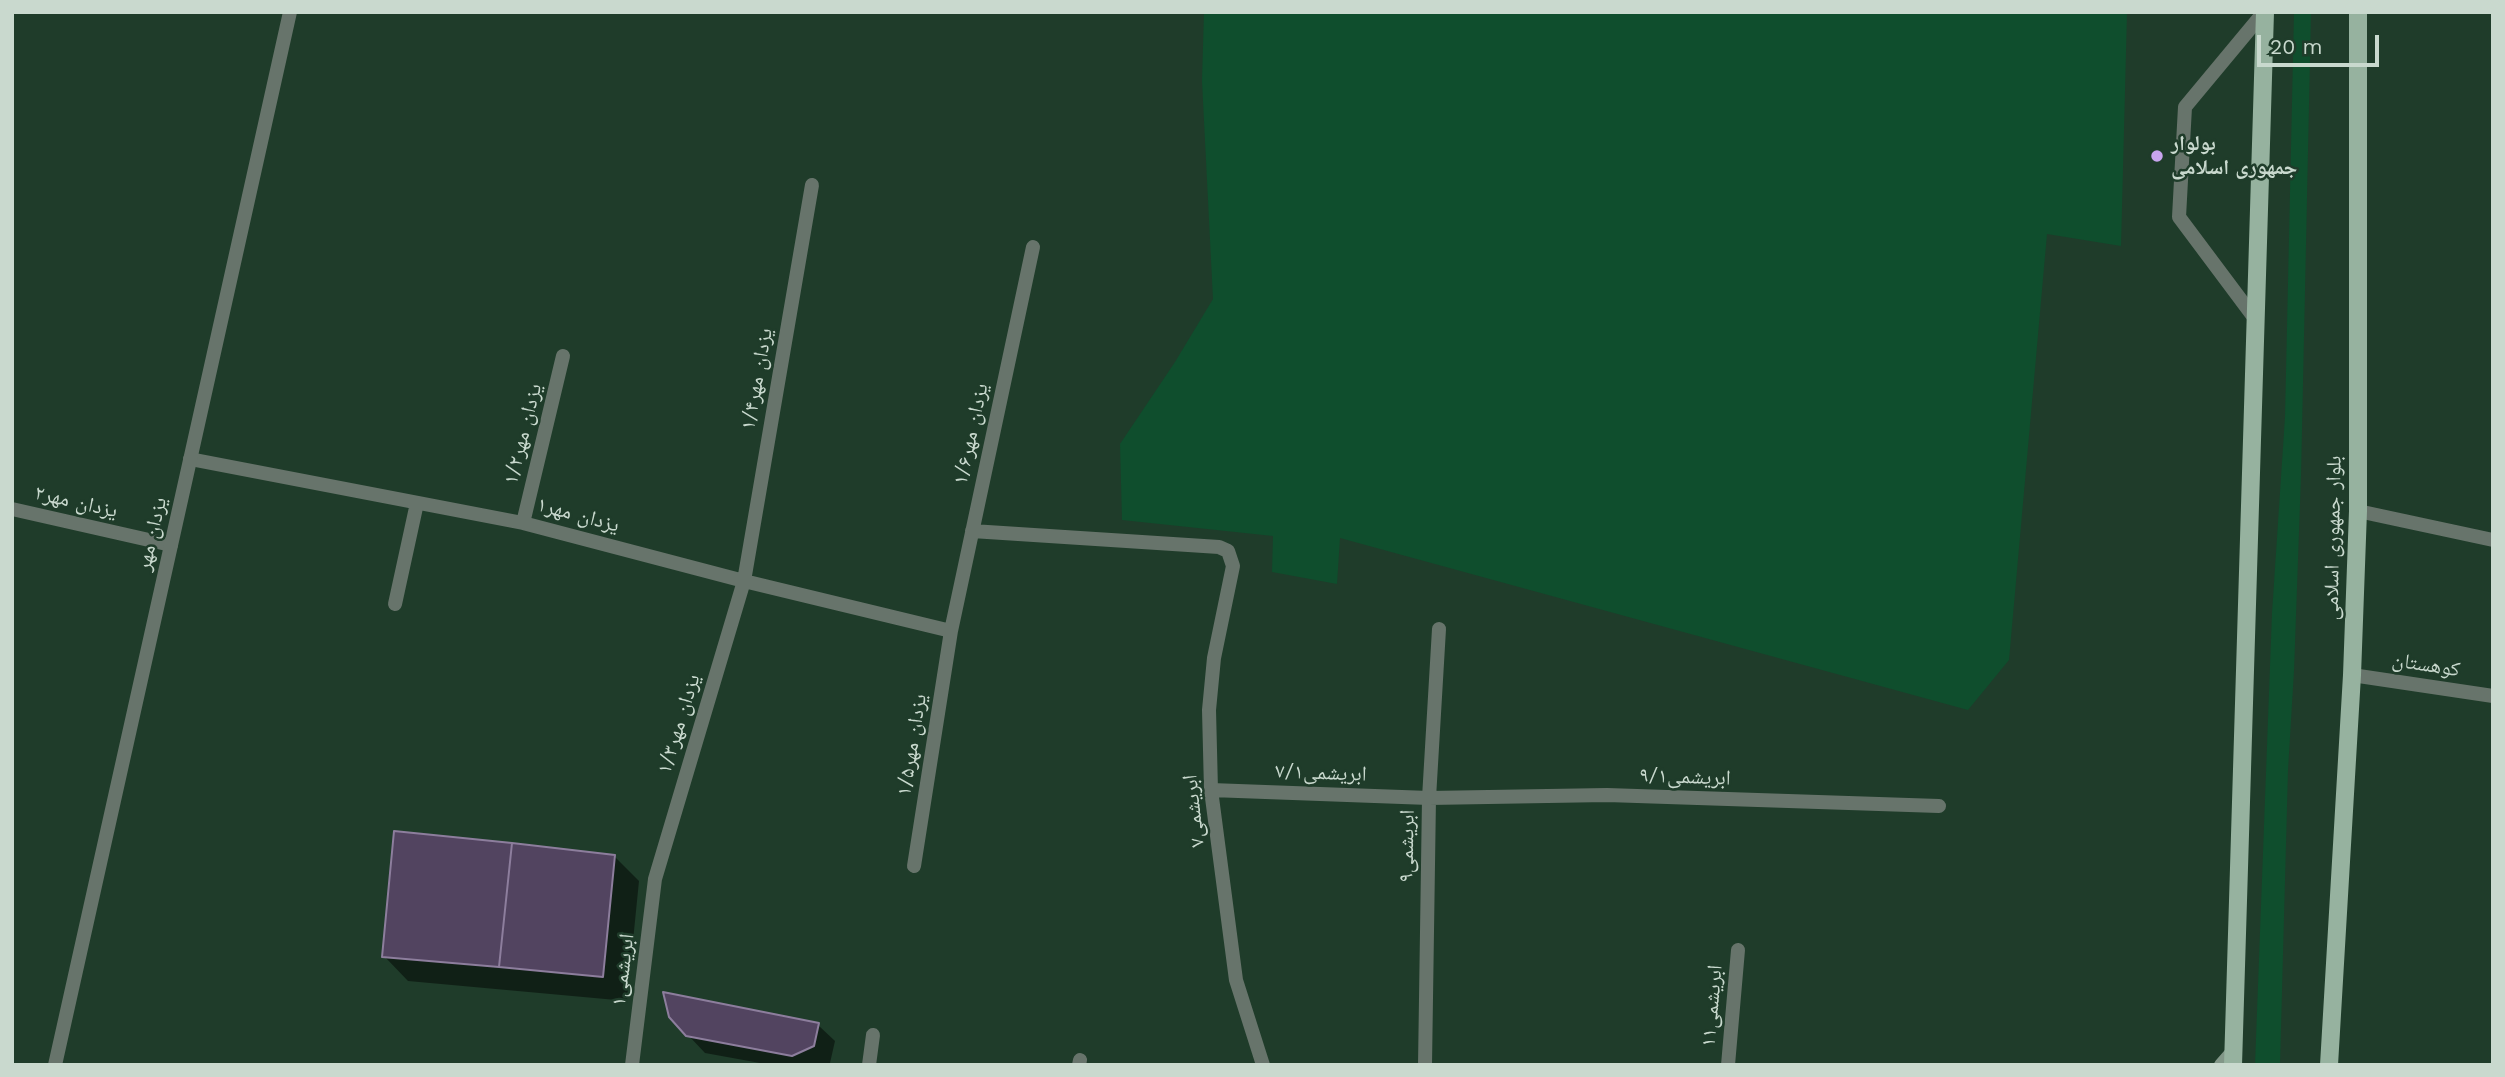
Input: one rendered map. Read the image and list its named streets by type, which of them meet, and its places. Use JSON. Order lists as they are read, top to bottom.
{
  "streets": {
    "main road": ["بلوار جمهوری اسلامی"],
    "street": [
      "۱/۴یزدان مهر",
      "۱/۲یزدان مهر",
      "۱/۶یزدان مهر",
      "یزدان مهر۲",
      "یزدان مهر۱",
      "یزدان مهر",
      "کوهستان",
      "۱/۳یزدان مهر",
      "۱/۵یزدان مهر",
      "ابریشمی۷/۱",
      "۹/۱ابریشمی",
      "ابریشمی۷",
      "ابریشمی۹",
      "ابریشمی۱",
      "ابریشمی۱۱"
    ]
  },
  "crossings": [
    ["۱/۴یزدان مهر", "یزدان مهر۱"],
    ["۱/۴یزدان مهر", "۱/۳یزدان مهر"],
    ["۱/۲یزدان مهر", "یزدان مهر۱"],
    ["۱/۶یزدان مهر", "یزدان مهر۱"],
    ["۱/۶یزدان مهر", "۱/۵یزدان مهر"],
    ["۱/۶یزدان مهر", "ابریشمی۷"],
    ["یزدان مهر۲", "یزدان مهر"],
    ["یزدان مهر۱", "یزدان مهر"],
    ["یزدان مهر۱", "۱/۳یزدان مهر"],
    ["یزدان مهر۱", "۱/۵یزدان مهر"],
    ["بلوار جمهوری اسلامی", "کوهستان"],
    ["۱/۳یزدان مهر", "ابریشمی۱"],
    ["ابریشمی۷/۱", "۹/۱ابریشمی"],
    ["ابریشمی۷/۱", "ابریشمی۷"],
    ["ابریشمی۷/۱", "ابریشمی۹"],
    ["۹/۱ابریشمی", "ابریشمی۹"]
  ],
  "places": ["بولوار جمهوری اسلامی"],
  "scale_bar": "20 m"
}
